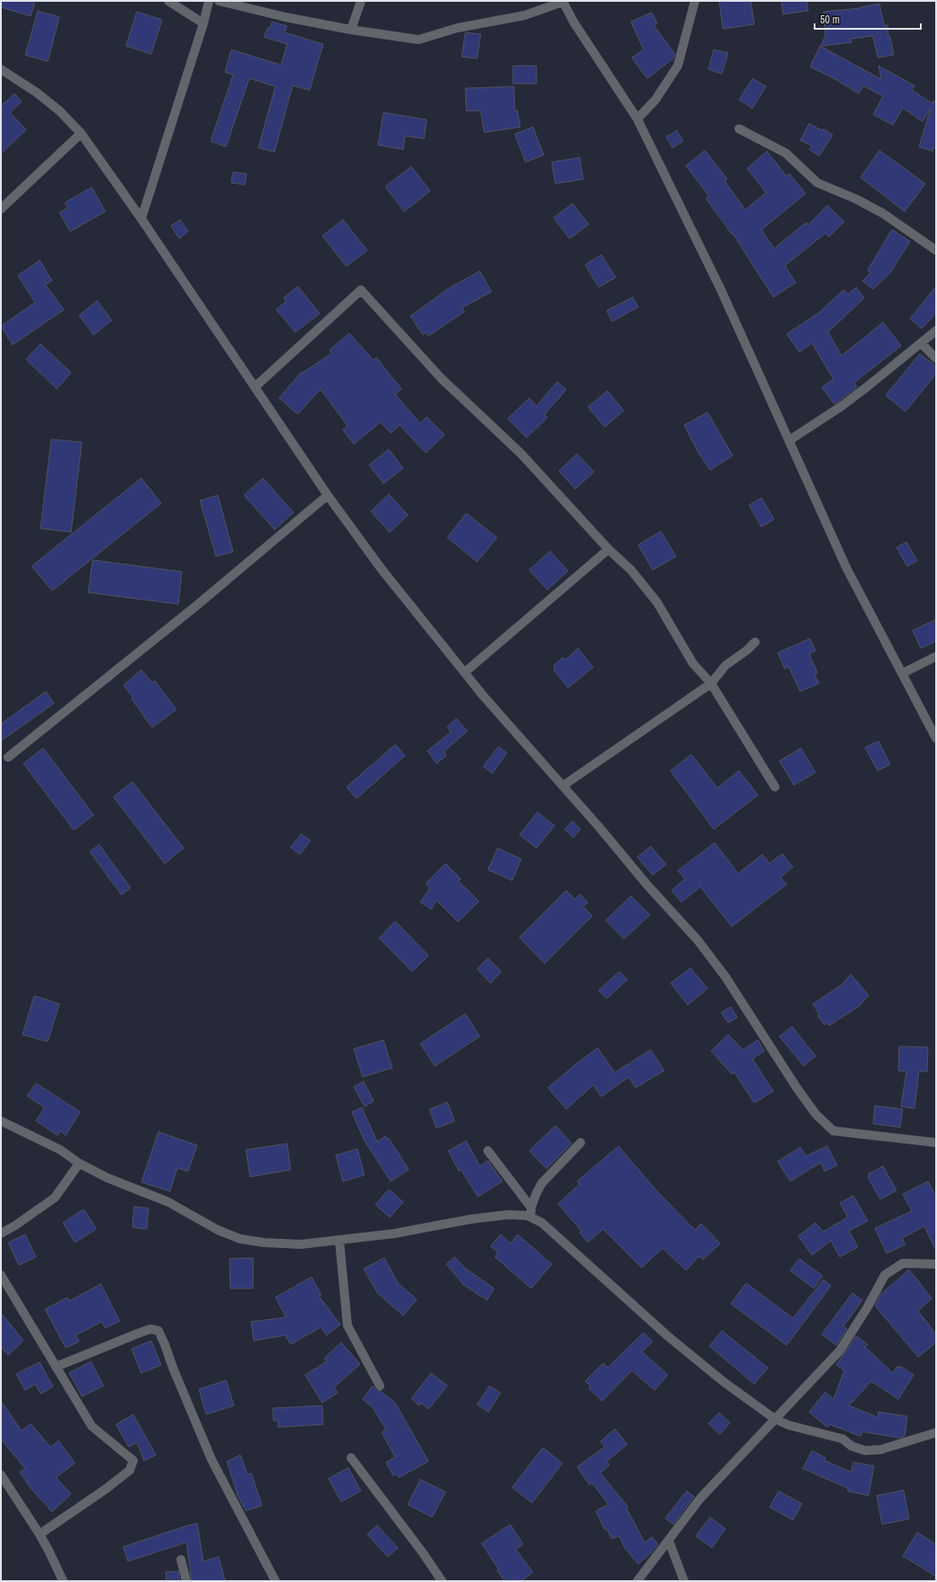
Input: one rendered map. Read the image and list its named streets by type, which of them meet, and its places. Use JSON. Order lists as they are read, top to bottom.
{
  "scale_bar": "50 m"
}
